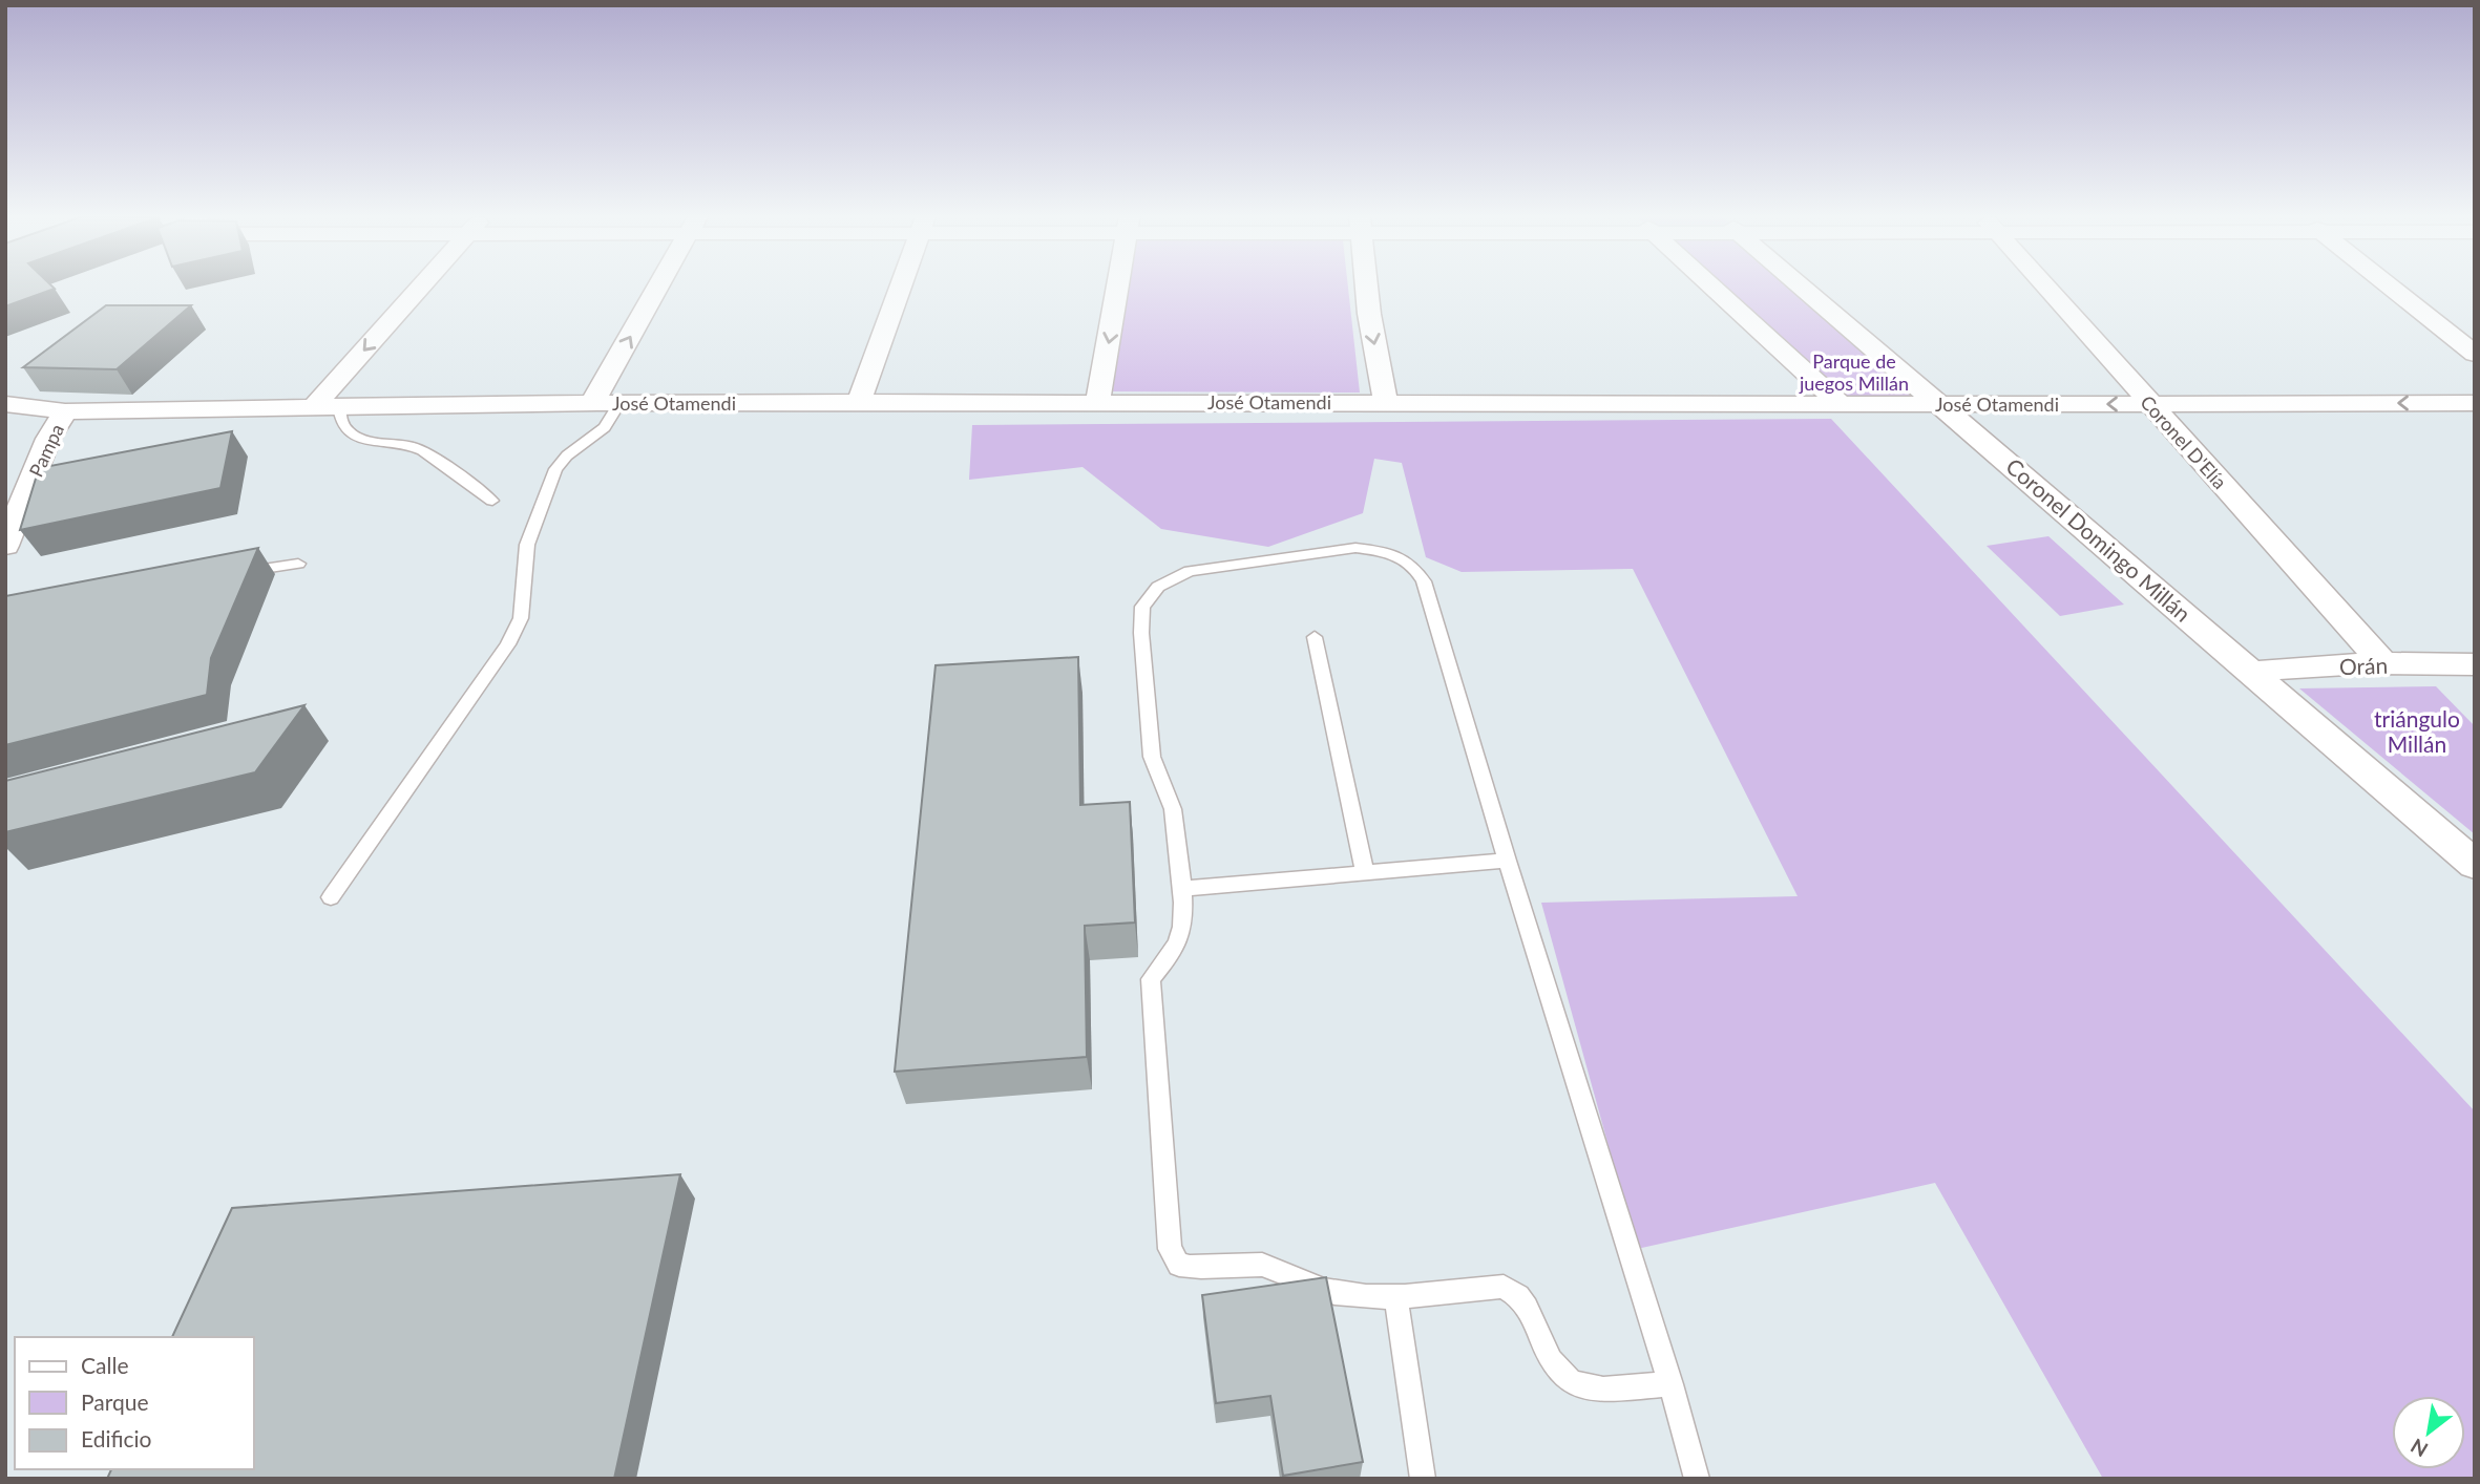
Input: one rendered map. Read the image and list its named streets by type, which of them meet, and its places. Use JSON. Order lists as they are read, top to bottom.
{
  "streets": {
    "street": [
      "José Otamendi",
      "Coronel D'Elía",
      "Pampa",
      "Coronel Domingo Millán",
      "Orán"
    ]
  },
  "crossings": [
    ["José Otamendi", "Coronel D'Elía"],
    ["José Otamendi", "Pampa"],
    ["José Otamendi", "Coronel Domingo Millán"],
    ["Coronel D'Elía", "Orán"],
    ["Coronel Domingo Millán", "Orán"]
  ],
  "parks": ["Parque de juegos Millán", "triángulo Millán"],
  "legend": ["Calle", "Parque", "Edificio"],
  "north": "bottom left"
}
